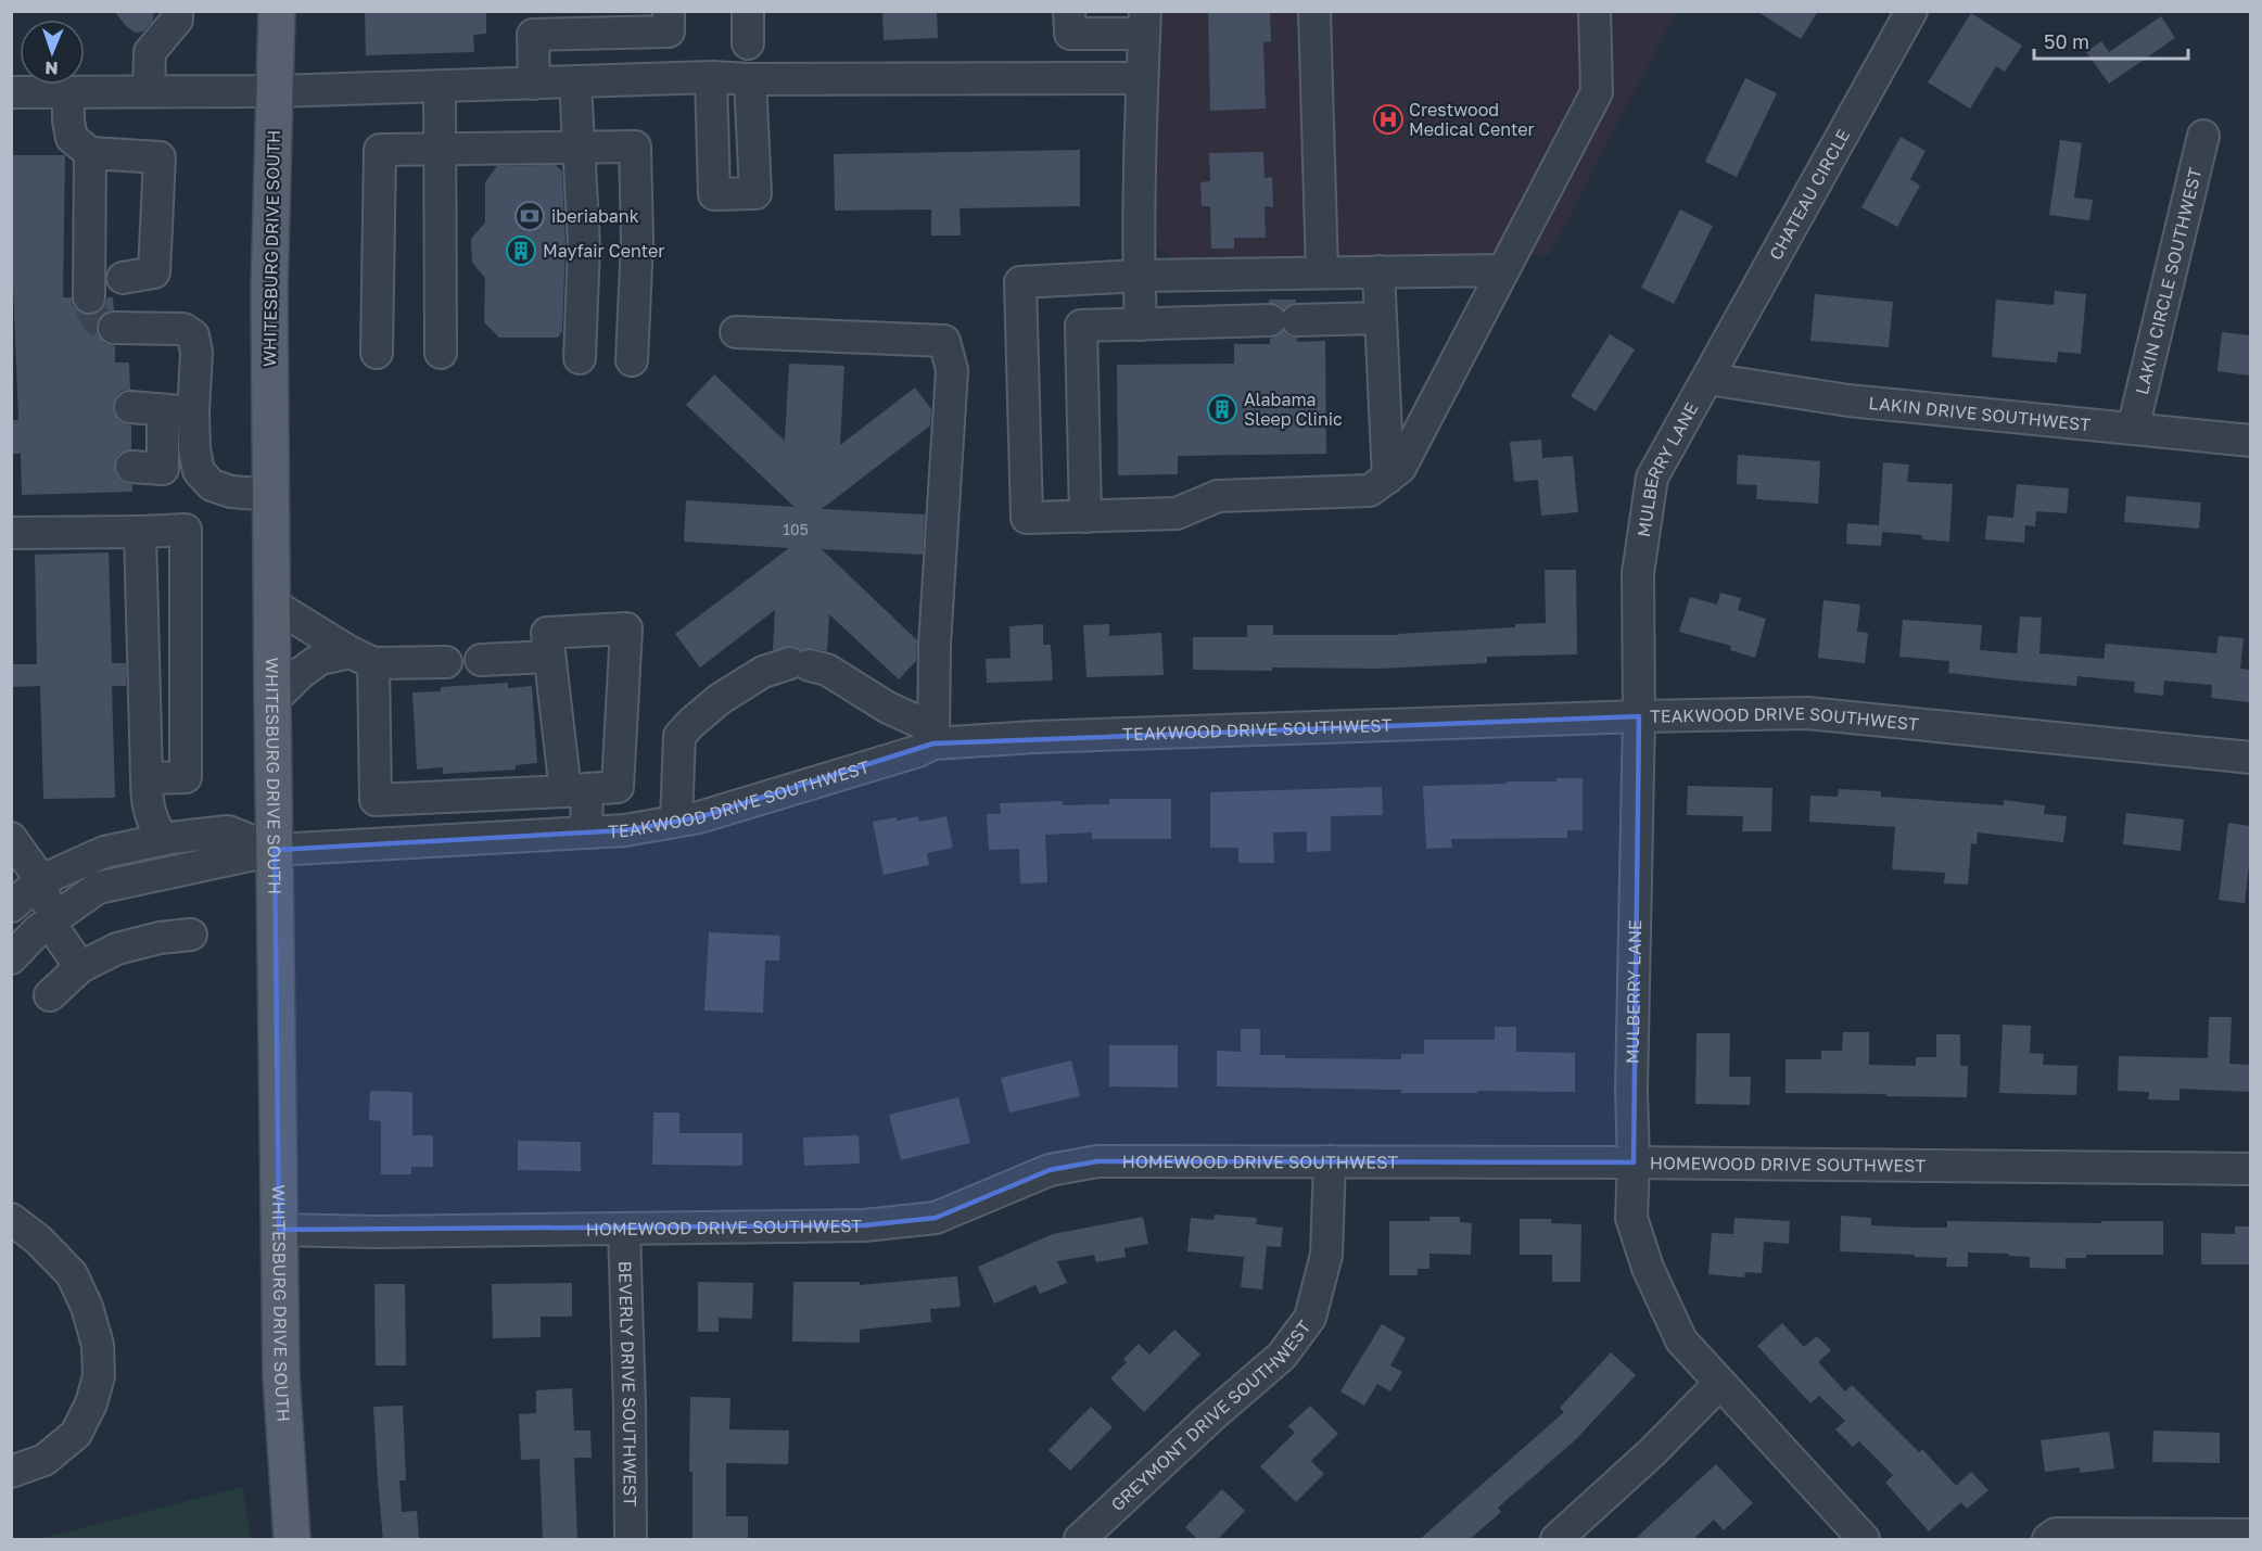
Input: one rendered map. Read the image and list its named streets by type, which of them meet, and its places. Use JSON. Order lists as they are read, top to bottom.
{
  "streets": {
    "main road": ["WHITESBURG DRIVE SOUTH"],
    "street": [
      "CHATEAU CIRCLE",
      "LAKIN CIRCLE SOUTHWEST",
      "LAKIN DRIVE SOUTHWEST",
      "MULBERRY LANE",
      "TEAKWOOD DRIVE SOUTHWEST",
      "HOMEWOOD DRIVE SOUTHWEST",
      "BEVERLY DRIVE SOUTHWEST",
      "GREYMONT DRIVE SOUTHWEST"
    ]
  },
  "crossings": [
    ["CHATEAU CIRCLE", "LAKIN DRIVE SOUTHWEST"],
    ["CHATEAU CIRCLE", "MULBERRY LANE"],
    ["WHITESBURG DRIVE SOUTH", "TEAKWOOD DRIVE SOUTHWEST"],
    ["WHITESBURG DRIVE SOUTH", "HOMEWOOD DRIVE SOUTHWEST"],
    ["LAKIN CIRCLE SOUTHWEST", "LAKIN DRIVE SOUTHWEST"],
    ["LAKIN DRIVE SOUTHWEST", "MULBERRY LANE"],
    ["MULBERRY LANE", "TEAKWOOD DRIVE SOUTHWEST"],
    ["MULBERRY LANE", "HOMEWOOD DRIVE SOUTHWEST"],
    ["HOMEWOOD DRIVE SOUTHWEST", "BEVERLY DRIVE SOUTHWEST"],
    ["HOMEWOOD DRIVE SOUTHWEST", "GREYMONT DRIVE SOUTHWEST"]
  ],
  "places": {
    "hospital": ["Crestwood Medical Center"],
    "bank": ["iberiabank"],
    "building": ["Mayfair Center", "Alabama Sleep Clinic"]
  },
  "house_numbers": ["105"],
  "scale_bar": "50 m",
  "north": "bottom"
}
